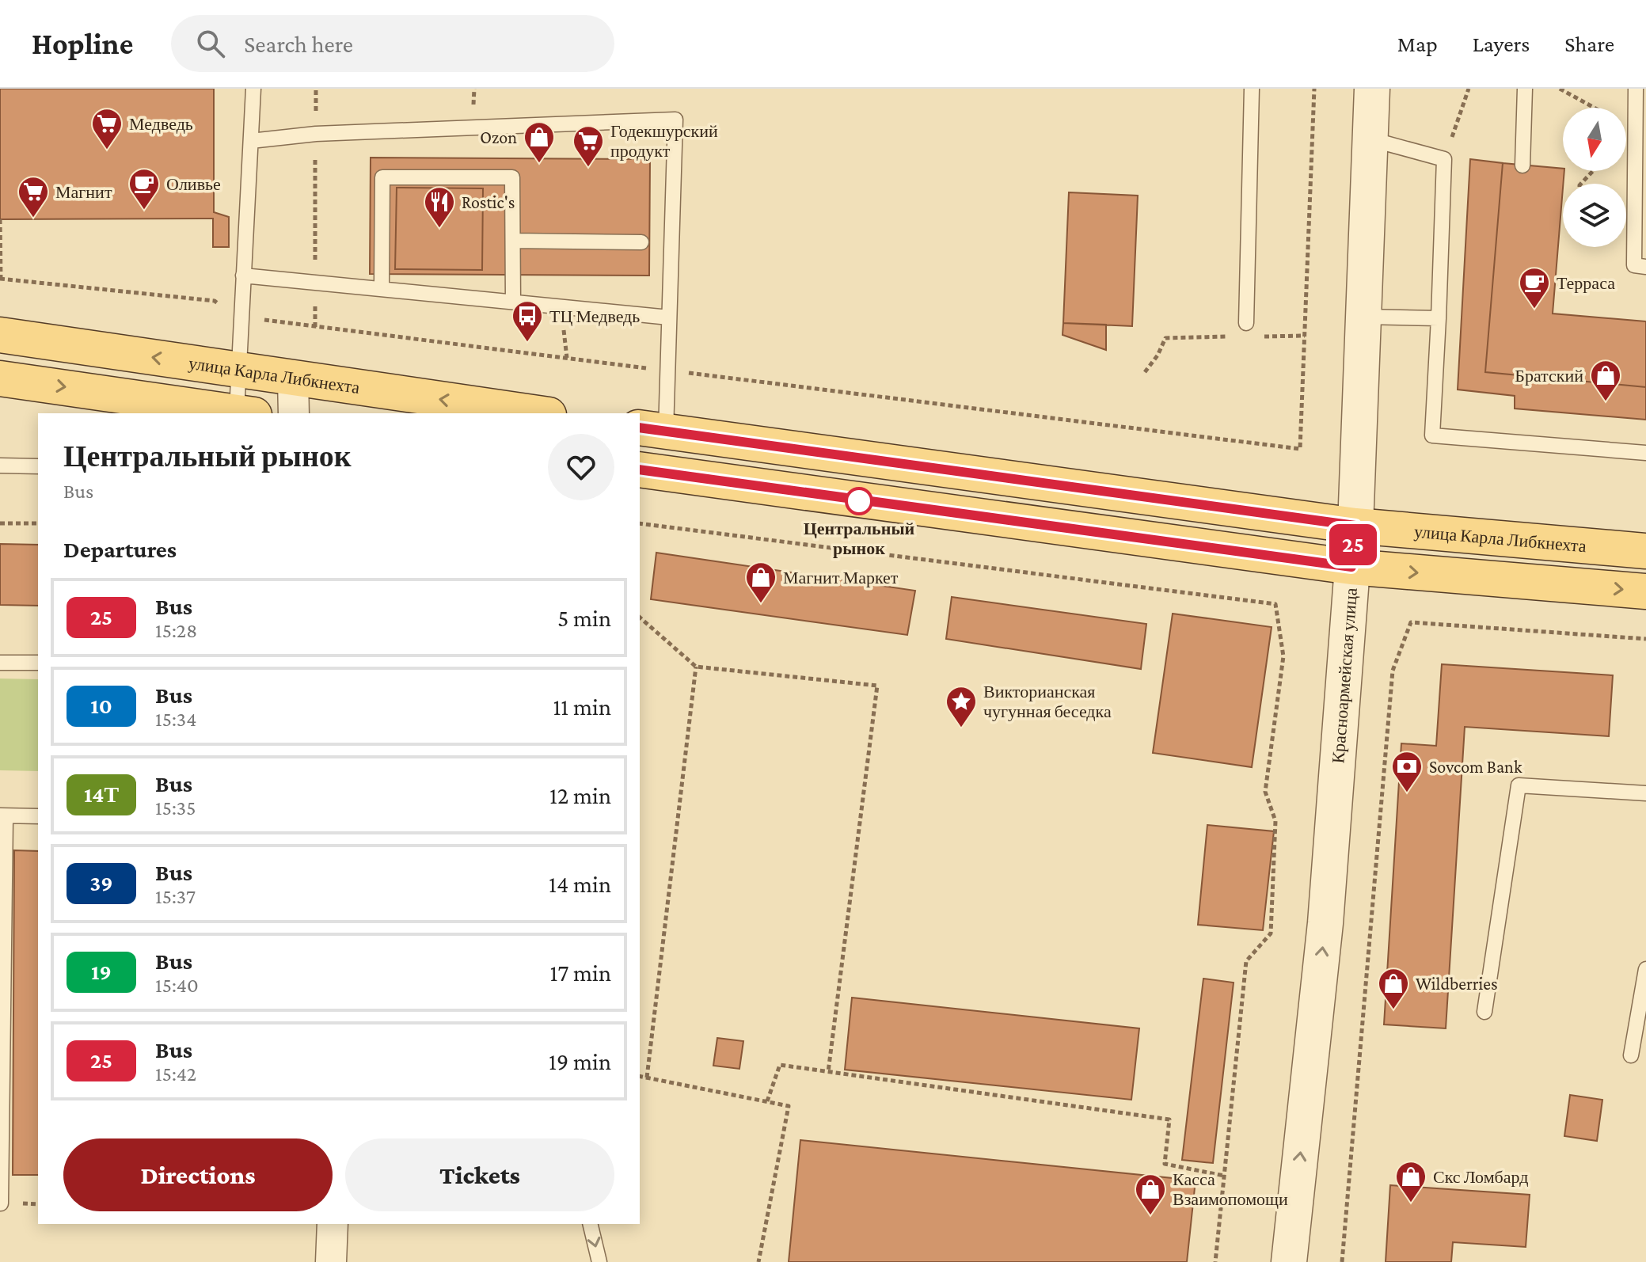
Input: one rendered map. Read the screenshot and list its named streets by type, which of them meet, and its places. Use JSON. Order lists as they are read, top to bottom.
{
  "streets": {
    "main road": ["улица Карла Либкнехта"],
    "street": ["Красноармейская улица"]
  },
  "crossings": [
    ["улица Карла Либкнехта", "Красноармейская улица"]
  ],
  "one_way": ["Красноармейская улица"],
  "places": {
    "supermarket": ["Медведь", "Годекшурский продукт", "Магнит"],
    "shop": [
      "Ozon",
      "Братский",
      "Магнит Маркет",
      "Wildberries",
      "Скс Ломбард",
      "Касса Взаимопомощи"
    ],
    "cafe": ["Оливье", "Терраса"],
    "restaurant": ["Rostic's"],
    "bus stop": ["ТЦ Медведь"],
    "other": ["Центральный рынок"],
    "place": ["Викторианская чугунная беседка"],
    "bank": ["Sovcom Bank"]
  },
  "lines": ["bus line 25"],
  "north": "bottom",
  "page": {
    "header": "Hopline",
    "search": "Search here",
    "nav": ["Map", "Layers", "Share"],
    "on_map": "25",
    "heading": [
      ["Центральный рынок", "Bus"],
      "Departures"
    ],
    "list": [
      {
        "mark": "25",
        "name": "Bus",
        "note": "15:28",
        "value": "5 min"
      },
      {
        "mark": "10",
        "name": "Bus",
        "note": "15:34",
        "value": "11 min"
      },
      {
        "mark": "14Т",
        "name": "Bus",
        "note": "15:35",
        "value": "12 min"
      },
      {
        "mark": "39",
        "name": "Bus",
        "note": "15:37",
        "value": "14 min"
      },
      {
        "mark": "19",
        "name": "Bus",
        "note": "15:40",
        "value": "17 min"
      },
      {
        "mark": "25",
        "name": "Bus",
        "note": "15:42",
        "value": "19 min"
      }
    ],
    "buttons": ["Directions", "Tickets"]
  }
}
